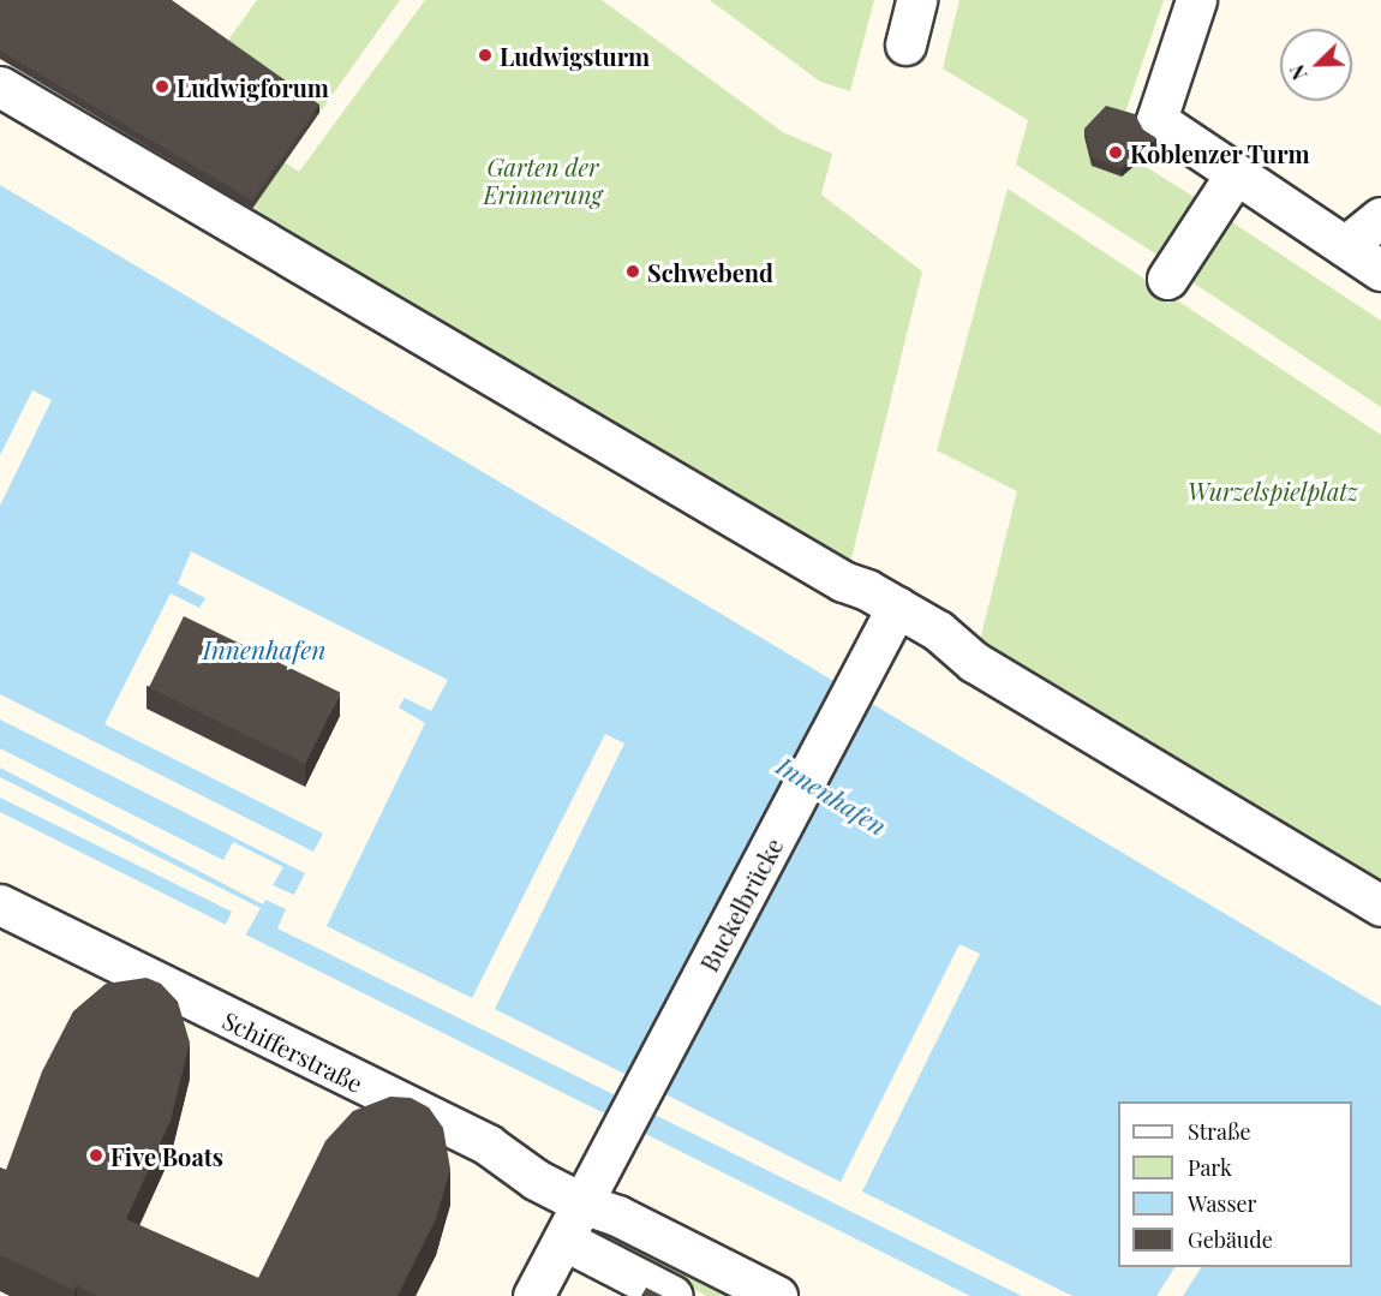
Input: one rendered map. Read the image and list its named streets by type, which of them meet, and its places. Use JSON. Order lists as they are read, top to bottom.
{
  "streets": {
    "street": ["Buckelbrücke", "Schifferstraße"]
  },
  "crossings": [
    ["Buckelbrücke", "Schifferstraße"]
  ],
  "water": ["Innenhafen"],
  "parks": ["Garten der Erinnerung", "Wurzelspielplatz"],
  "places": [
    "Ludwigsturm",
    "Ludwigforum",
    "Koblenzer Turm",
    "Schwebend",
    "Five Boats"
  ],
  "legend": [
    "Straße",
    "Park",
    "Wasser",
    "Gebäude"
  ],
  "north": "bottom left"
}
